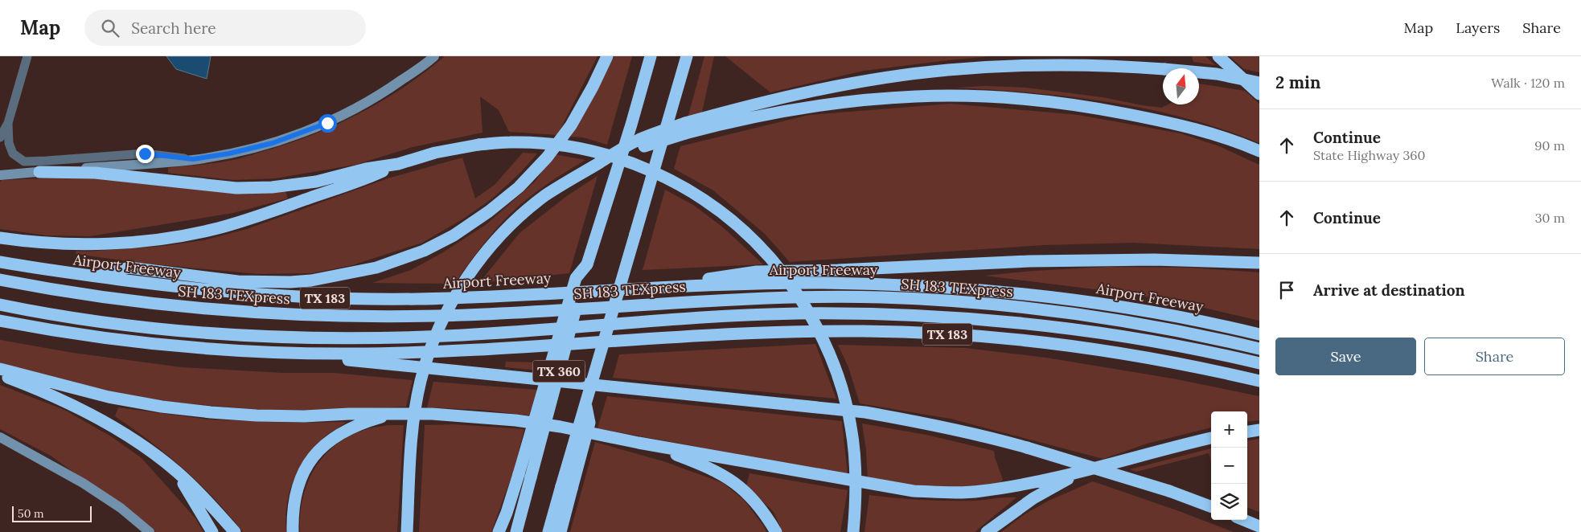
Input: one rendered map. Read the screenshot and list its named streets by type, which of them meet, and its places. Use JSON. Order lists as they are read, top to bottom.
{
  "streets": {
    "highway": [
      "Airport Freeway",
      "SH 183 TEXpress",
      "TX 183",
      "TX 360"
    ]
  },
  "scale_bar": "50 m",
  "north": "top",
  "page": {
    "header": "Map",
    "search": "Search here",
    "nav": ["Map", "Layers", "Share"],
    "heading": ["2 min", "Walk · 120 m"],
    "list": [
      ["Continue", "State Highway 360", "90 m"],
      ["Continue", "30 m"],
      "Arrive at destination"
    ],
    "buttons": ["Save", "Share"],
    "map_buttons": ["+", "−"],
    "scale": "50 m"
  }
}
